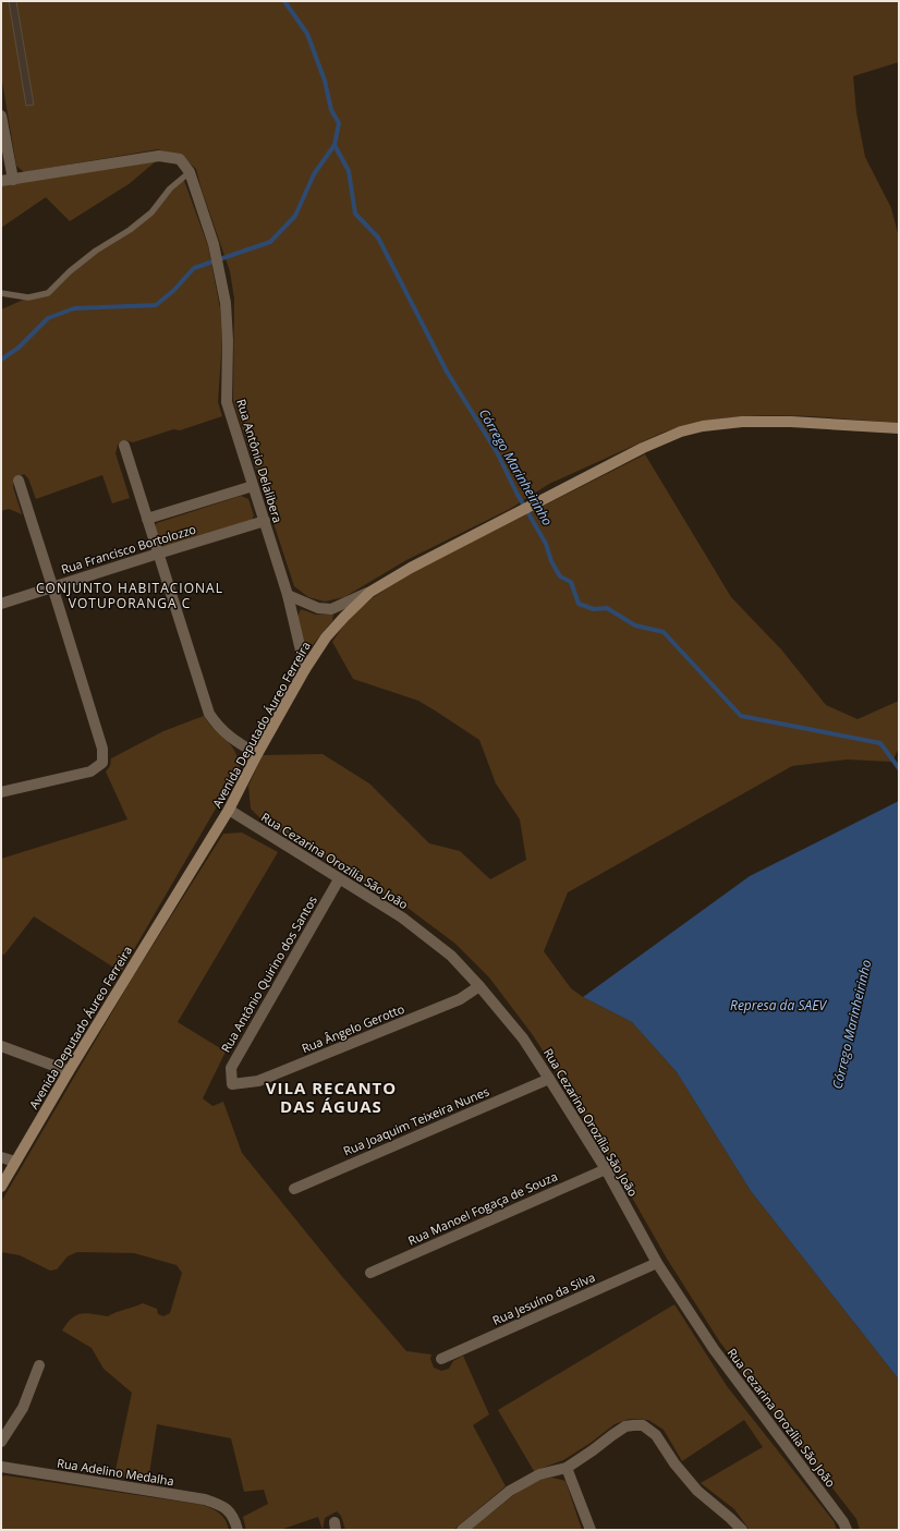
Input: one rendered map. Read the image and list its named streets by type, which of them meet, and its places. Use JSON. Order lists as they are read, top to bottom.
{
  "streets": {
    "main road": ["Avenida Deputado Áureo Ferreira"],
    "street": [
      "Rua Antônio Delalibera",
      "Rua Francisco Bortolozzo",
      "Rua Cezarina Orozília São João",
      "Rua Antônio Quirino dos Santos",
      "Rua Ângelo Gerotto",
      "Rua Joaquim Teixeira Nunes",
      "Rua Manoel Fogaça de Souza",
      "Rua Jesuíno da Silva",
      "Rua Adelino Medalha"
    ]
  },
  "crossings": [
    ["Rua Antônio Delalibera", "Rua Francisco Bortolozzo"],
    ["Rua Antônio Delalibera", "Avenida Deputado Áureo Ferreira"],
    ["Avenida Deputado Áureo Ferreira", "Rua Cezarina Orozília São João"],
    ["Rua Cezarina Orozília São João", "Rua Antônio Quirino dos Santos"],
    ["Rua Cezarina Orozília São João", "Rua Ângelo Gerotto"],
    ["Rua Cezarina Orozília São João", "Rua Joaquim Teixeira Nunes"],
    ["Rua Cezarina Orozília São João", "Rua Manoel Fogaça de Souza"],
    ["Rua Cezarina Orozília São João", "Rua Jesuíno da Silva"],
    ["Rua Antônio Quirino dos Santos", "Rua Ângelo Gerotto"]
  ],
  "districts": ["CONJUNTO HABITACIONAL VOTUPORANGA C", "VILA RECANTO DAS ÁGUAS"],
  "water": ["Córrego Marinheirinho", "Represa da SAEV"]
}
